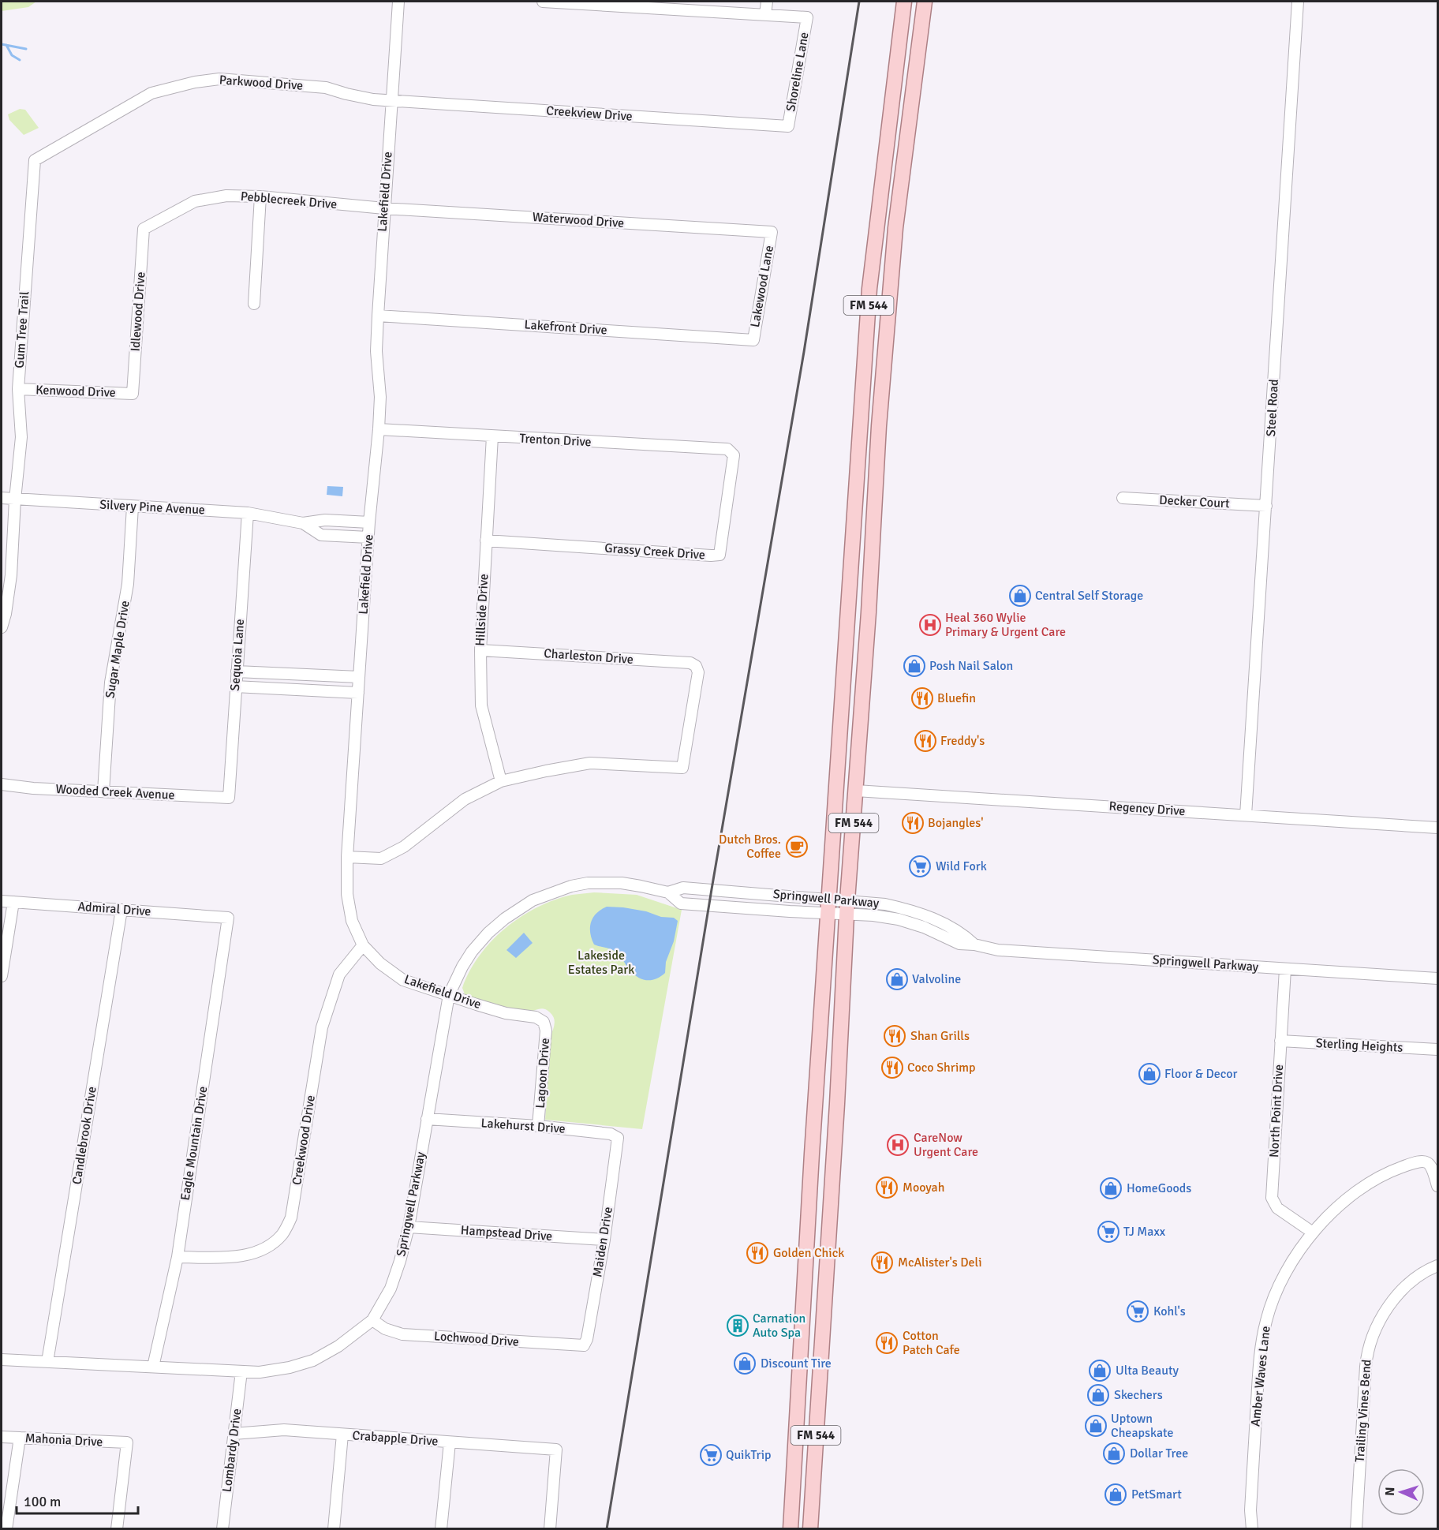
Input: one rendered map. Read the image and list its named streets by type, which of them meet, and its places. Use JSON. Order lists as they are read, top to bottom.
{
  "streets": {
    "main road": ["FM 544"],
    "street": [
      "Shoreline Lane",
      "Parkwood Drive",
      "Creekview Drive",
      "Lakefield Drive",
      "Pebblecreek Drive",
      "Waterwood Drive",
      "Lakewood Lane",
      "Idlewood Drive",
      "Lakefront Drive",
      "Gum Tree Trail",
      "Kenwood Drive",
      "Steel Road",
      "Trenton Drive",
      "Decker Court",
      "Silvery Pine Avenue",
      "Grassy Creek Drive",
      "Hillside Drive",
      "Sugar Maple Drive",
      "Sequoia Lane",
      "Charleston Drive",
      "Wooded Creek Avenue",
      "Regency Drive",
      "Springwell Parkway",
      "Admiral Drive",
      "Sterling Heights",
      "Lagoon Drive",
      "North Point Drive",
      "Lakehurst Drive",
      "Candlebrook Drive",
      "Creekwood Drive",
      "Eagle Mountain Drive",
      "Hampstead Drive",
      "Maiden Drive",
      "Lochwood Drive",
      "Amber Waves Lane",
      "Trailing Vines Bend",
      "Crabapple Drive",
      "Mahonia Drive",
      "Lombardy Drive"
    ]
  },
  "crossings": [
    ["Shoreline Lane", "Creekview Drive"],
    ["Parkwood Drive", "Creekview Drive"],
    ["Parkwood Drive", "Lakefield Drive"],
    ["Parkwood Drive", "Gum Tree Trail"],
    ["Creekview Drive", "Lakefield Drive"],
    ["Lakefield Drive", "Pebblecreek Drive"],
    ["Lakefield Drive", "Waterwood Drive"],
    ["Lakefield Drive", "Lakefront Drive"],
    ["Lakefield Drive", "Trenton Drive"],
    ["Lakefield Drive", "Silvery Pine Avenue"],
    ["Lakefield Drive", "Springwell Parkway"],
    ["Lakefield Drive", "Lagoon Drive"],
    ["Lakefield Drive", "Creekwood Drive"],
    ["Pebblecreek Drive", "Waterwood Drive"],
    ["Pebblecreek Drive", "Idlewood Drive"],
    ["Waterwood Drive", "Lakewood Lane"],
    ["Lakewood Lane", "Lakefront Drive"],
    ["FM 544", "Regency Drive"],
    ["FM 544", "Springwell Parkway"],
    ["Idlewood Drive", "Kenwood Drive"],
    ["Gum Tree Trail", "Kenwood Drive"],
    ["Gum Tree Trail", "Silvery Pine Avenue"],
    ["Steel Road", "Decker Court"],
    ["Steel Road", "Regency Drive"],
    ["Trenton Drive", "Grassy Creek Drive"],
    ["Trenton Drive", "Hillside Drive"],
    ["Silvery Pine Avenue", "Sugar Maple Drive"],
    ["Silvery Pine Avenue", "Sequoia Lane"],
    ["Grassy Creek Drive", "Hillside Drive"],
    ["Hillside Drive", "Charleston Drive"],
    ["Sugar Maple Drive", "Wooded Creek Avenue"],
    ["Sequoia Lane", "Wooded Creek Avenue"],
    ["Springwell Parkway", "North Point Drive"],
    ["Springwell Parkway", "Lakehurst Drive"],
    ["Springwell Parkway", "Candlebrook Drive"],
    ["Springwell Parkway", "Eagle Mountain Drive"],
    ["Springwell Parkway", "Hampstead Drive"],
    ["Springwell Parkway", "Lochwood Drive"],
    ["Springwell Parkway", "Lombardy Drive"],
    ["Admiral Drive", "Candlebrook Drive"],
    ["Admiral Drive", "Eagle Mountain Drive"],
    ["Sterling Heights", "North Point Drive"],
    ["Lagoon Drive", "Lakehurst Drive"],
    ["North Point Drive", "Amber Waves Lane"],
    ["Lakehurst Drive", "Maiden Drive"],
    ["Creekwood Drive", "Eagle Mountain Drive"],
    ["Hampstead Drive", "Maiden Drive"],
    ["Maiden Drive", "Lochwood Drive"],
    ["Crabapple Drive", "Lombardy Drive"]
  ],
  "parks": ["Lakeside Estates Park"],
  "places": {
    "shop": [
      "Central Self Storage",
      "Posh Nail Salon",
      "Valvoline",
      "Floor & Decor",
      "HomeGoods",
      "Discount Tire",
      "Ulta Beauty",
      "Skechers",
      "Uptown Cheapskate",
      "Dollar Tree",
      "PetSmart"
    ],
    "hospital": ["Heal 360 Wylie Primary & Urgent Care", "CareNow Urgent Care"],
    "restaurant": [
      "Bluefin",
      "Freddy's",
      "Bojangles'",
      "Shan Grills",
      "Coco Shrimp",
      "Mooyah",
      "Golden Chick",
      "McAlister's Deli",
      "Cotton Patch Cafe"
    ],
    "cafe": ["Dutch Bros. Coffee"],
    "supermarket": [
      "Wild Fork",
      "TJ Maxx",
      "Kohl's",
      "QuikTrip"
    ],
    "building": ["Carnation Auto Spa"]
  },
  "scale_bar": "100 m",
  "north": "left"
}
